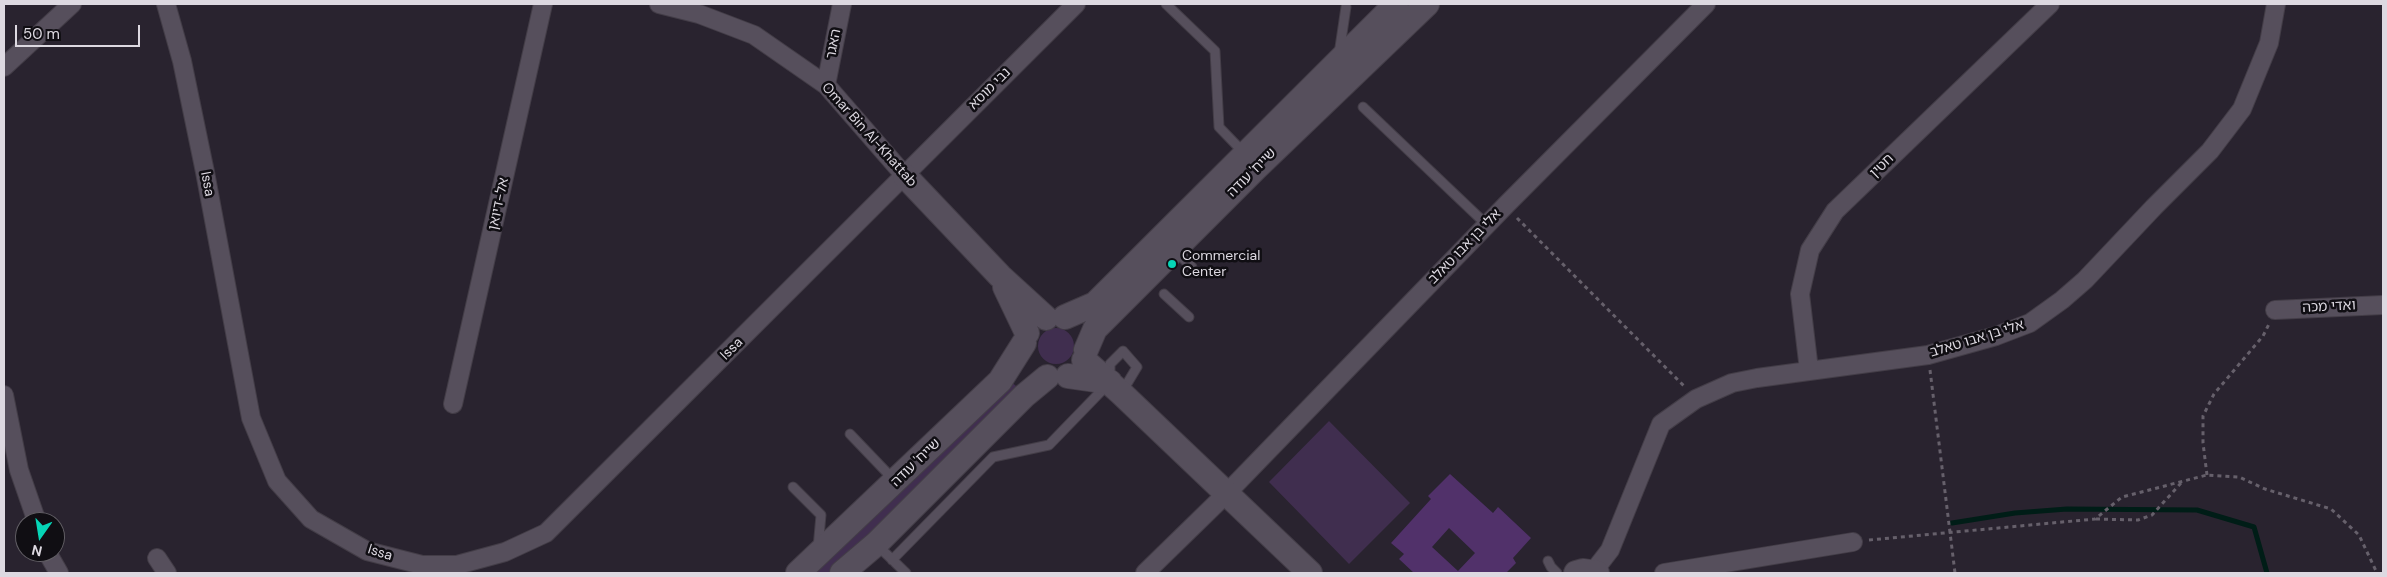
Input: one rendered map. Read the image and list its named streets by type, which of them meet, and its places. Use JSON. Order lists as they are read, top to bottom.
{
  "streets": {
    "main road": ["Omar Bin Al-Khattab", "שייח' עודה"],
    "street": [
      "האגר",
      "נבי מוסא",
      "חטין",
      "Issa",
      "אל-דיואן",
      "אלי בן אבו טאלב",
      "ואדי מכה"
    ]
  },
  "crossings": [
    ["האגר", "Omar Bin Al-Khattab"],
    ["נבי מוסא", "Omar Bin Al-Khattab"],
    ["נבי מוסא", "Issa"],
    ["Omar Bin Al-Khattab", "שייח' עודה"],
    ["Omar Bin Al-Khattab", "Issa"],
    ["חטין", "אלי בן אבו טאלב"]
  ],
  "places": ["Commercial Center"],
  "scale_bar": "50 m",
  "north": "bottom"
}
